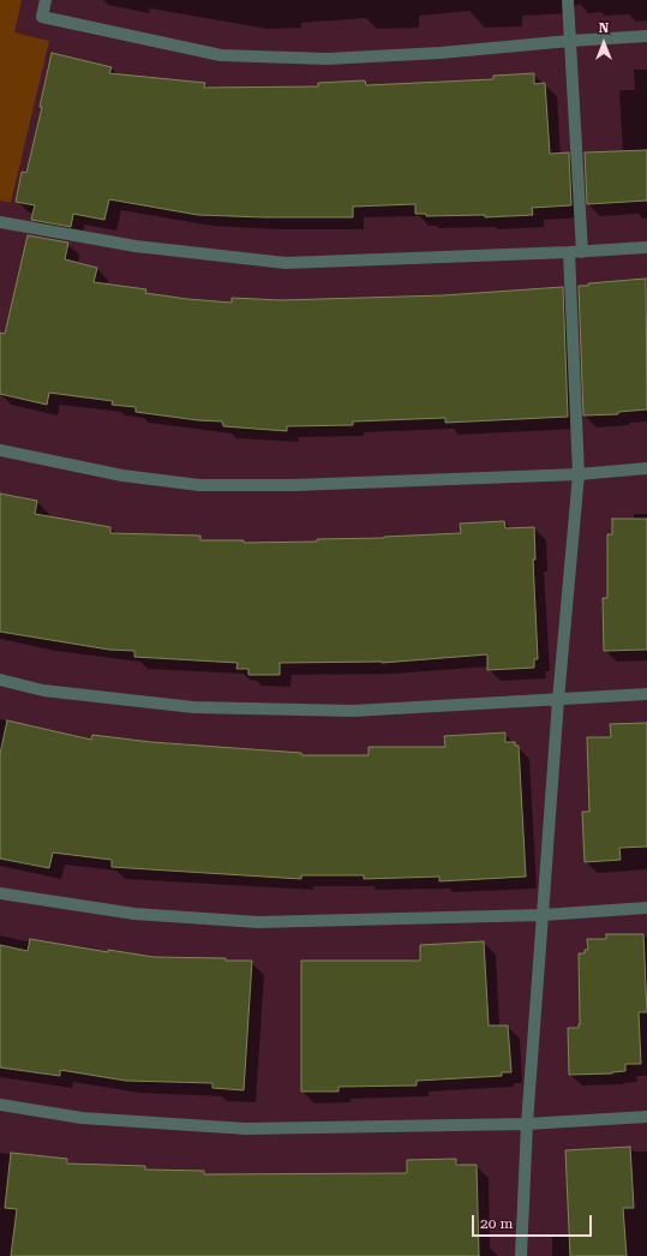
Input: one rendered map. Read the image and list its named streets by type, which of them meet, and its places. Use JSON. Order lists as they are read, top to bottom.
{
  "scale_bar": "20 m",
  "north": "top"
}
